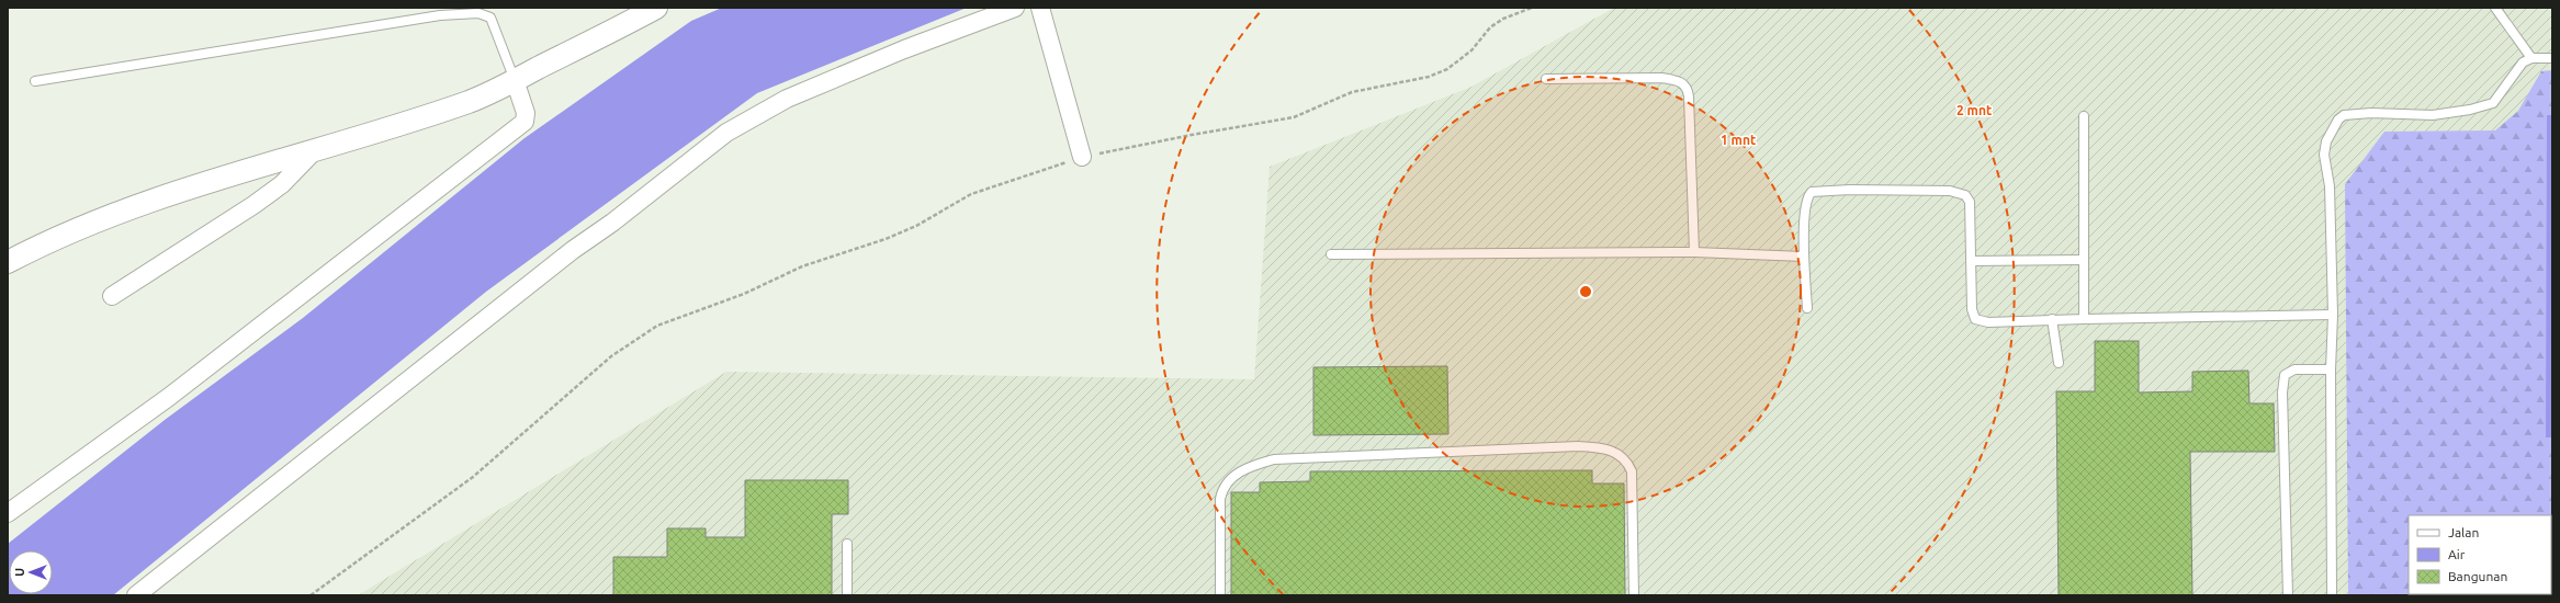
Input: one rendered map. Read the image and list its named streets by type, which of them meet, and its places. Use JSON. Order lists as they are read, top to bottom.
{
  "legend": ["Jalan", "Air", "Bangunan"],
  "north": "left",
  "rings": ["2 mnt", "1 mnt"]
}
